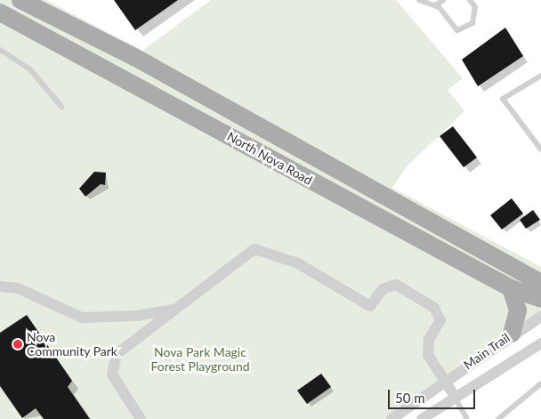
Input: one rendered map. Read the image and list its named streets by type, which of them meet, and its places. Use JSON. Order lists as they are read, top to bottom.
{
  "streets": {
    "main road": ["North Nova Road"],
    "street": ["Main Trail"]
  },
  "parks": ["Nova Park Magic Forest Playground"],
  "places": ["Nova Community Park"],
  "scale_bar": "50 m"
}
